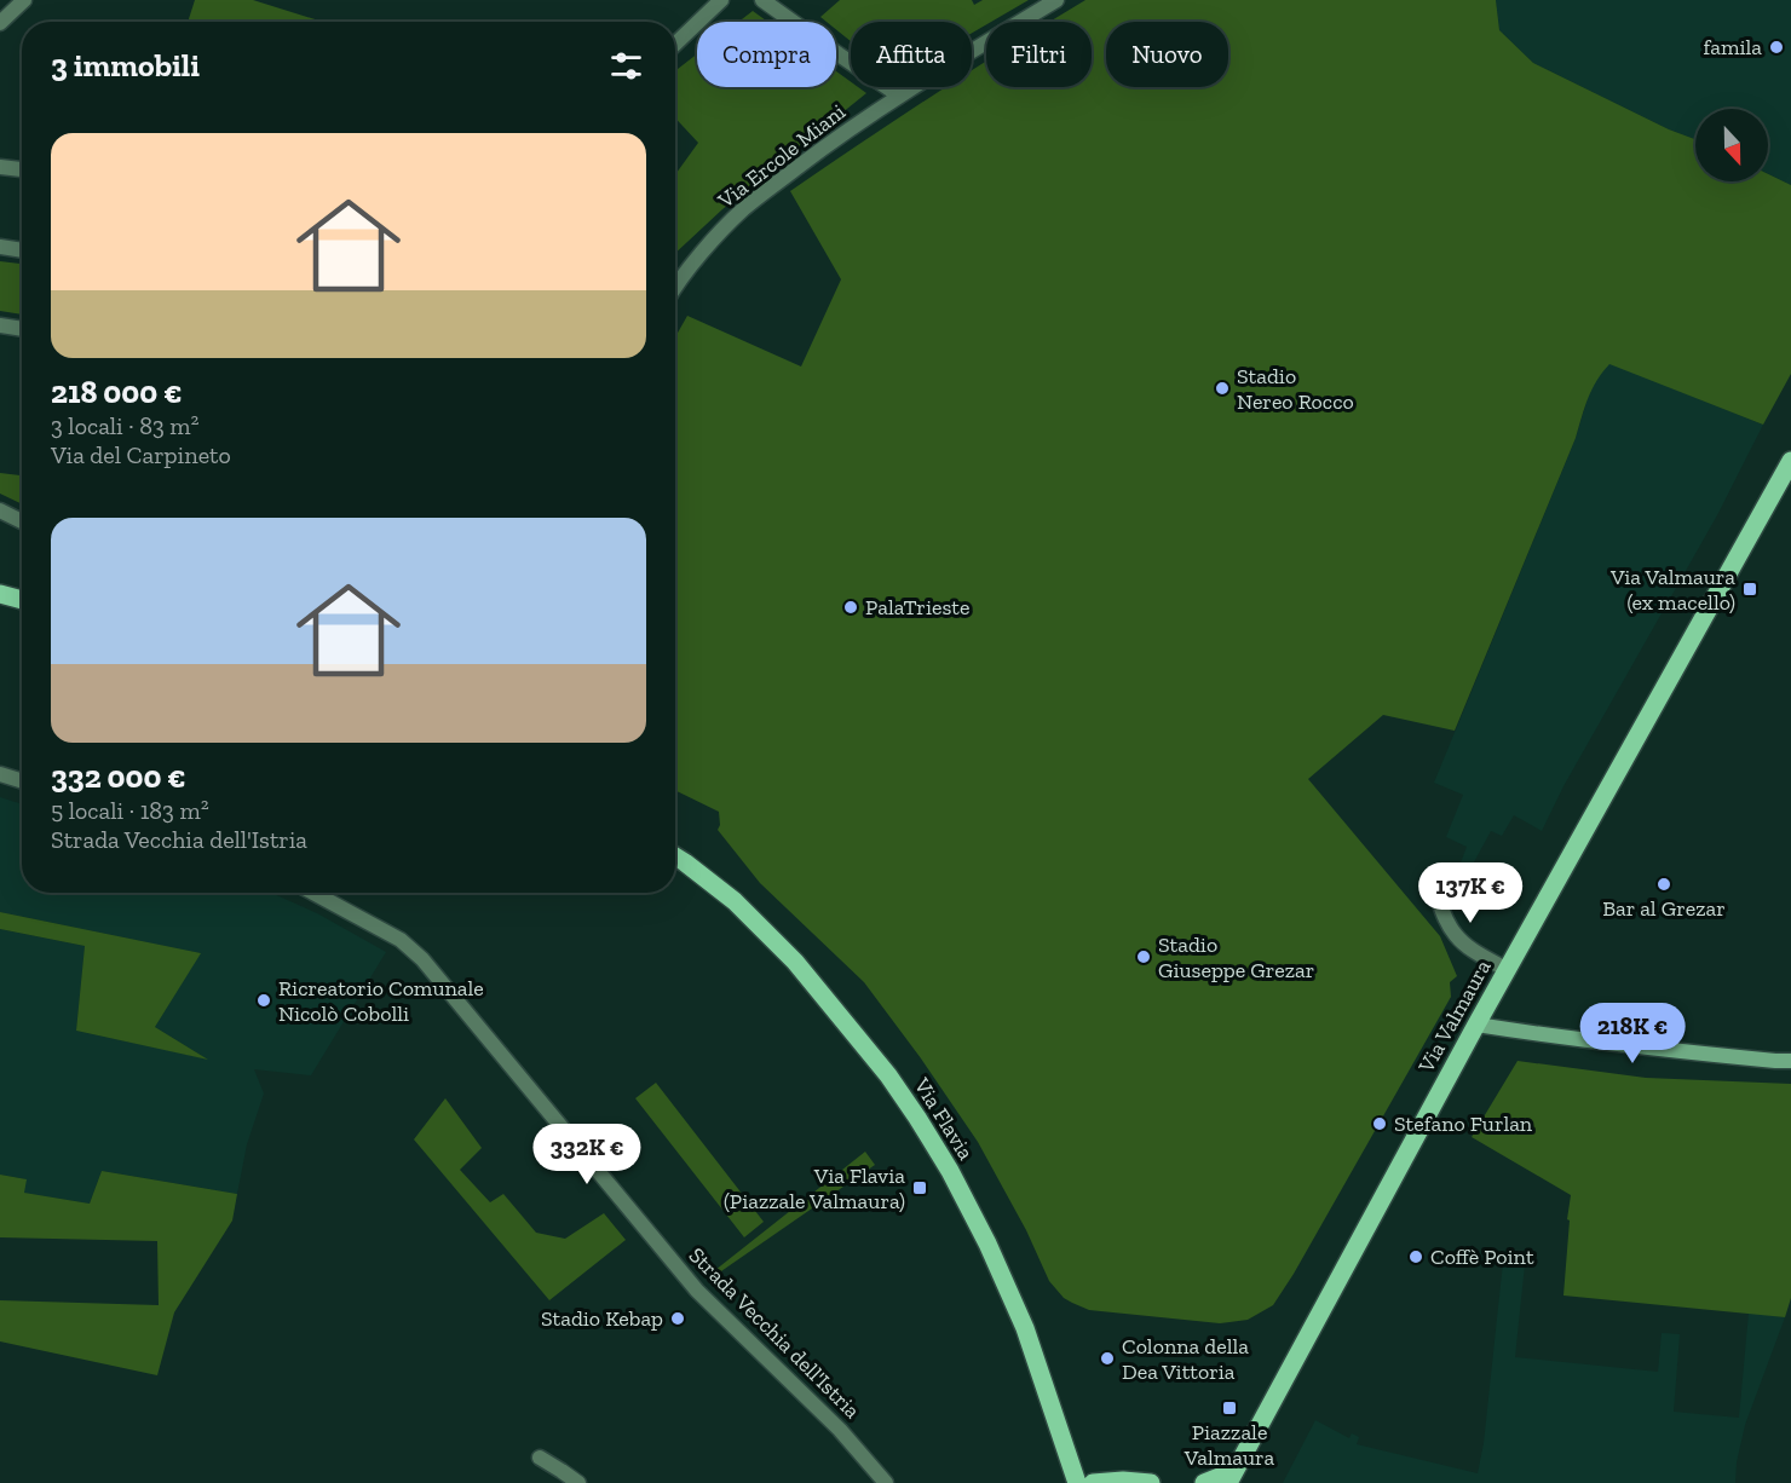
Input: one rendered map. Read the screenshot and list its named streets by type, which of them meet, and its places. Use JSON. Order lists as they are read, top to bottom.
{
  "streets": {
    "main road": ["Via Valmaura", "Via Flavia"],
    "street": ["Via Ercole Miani", "Strada Vecchia dell'Istria"]
  },
  "places": {
    "other": [
      "famila",
      "Stadio Nereo Rocco",
      "PalaTrieste",
      "Bar al Grezar",
      "Stadio Giuseppe Grezar",
      "Ricreatorio Comunale Nicolò Cobolli",
      "Stefano Furlan",
      "Coffè Point",
      "Stadio Kebap",
      "Colonna della Dea Vittoria"
    ],
    "transit": ["Via Valmaura (ex macello)", "Via Flavia (Piazzale Valmaura)", "Piazzale Valmaura"]
  },
  "north": "bottom",
  "page": {
    "chip": [
      "Compra",
      "Affitta",
      "Filtri",
      "Nuovo"
    ],
    "heading": "3 immobili",
    "list": [
      {
        "name": "218 000 €",
        "note": "3 locali · 83 m² · Via del Carpineto"
      },
      {
        "name": "332 000 €",
        "note": "5 locali · 183 m² · Strada Vecchia dell'Istria"
      }
    ],
    "price": ["137K €", "218K €", "332K €"]
  }
}
